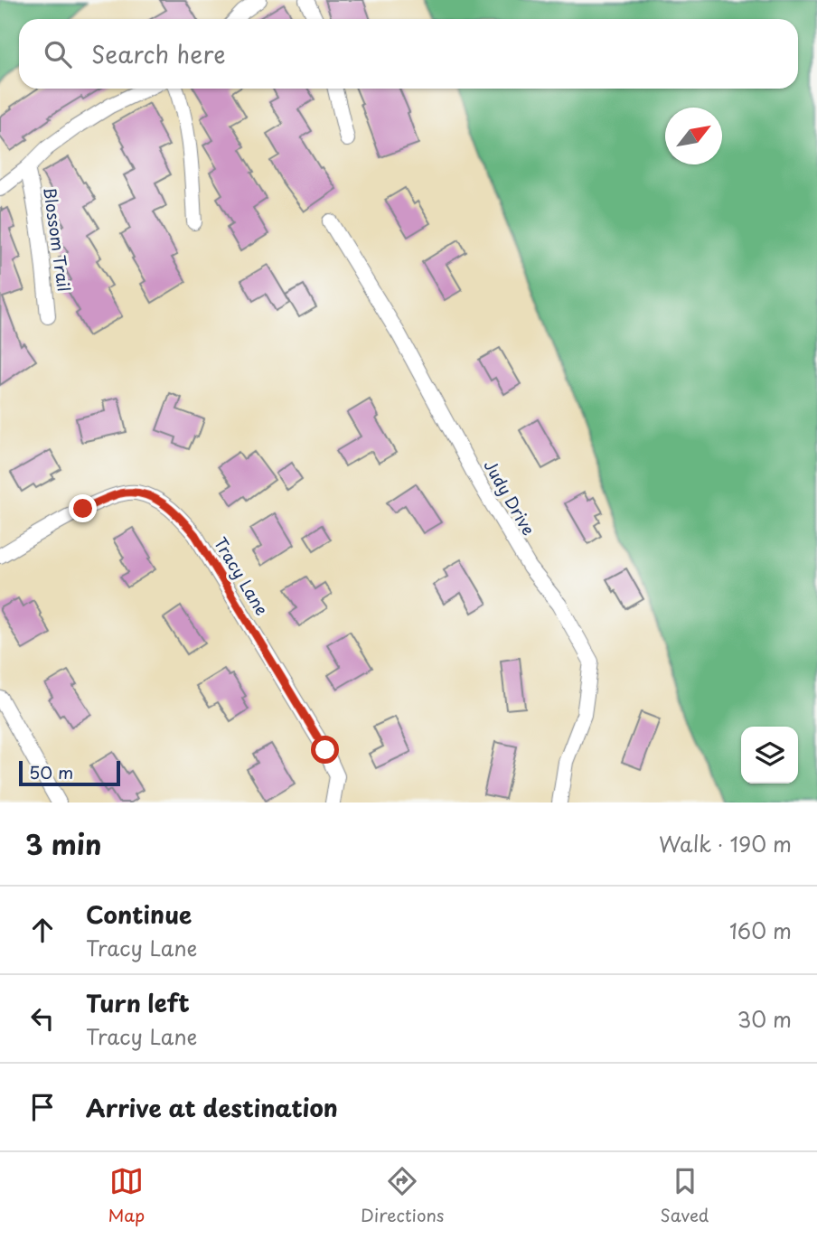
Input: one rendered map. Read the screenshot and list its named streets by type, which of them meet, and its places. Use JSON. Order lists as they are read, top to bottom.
{
  "streets": {
    "street": ["Blossom Trail", "Judy Drive", "Tracy Lane"]
  },
  "scale_bar": "50 m",
  "north": "top right",
  "page": {
    "search": "Search here",
    "scale": "50 m",
    "heading": ["3 min", "Walk · 190 m"],
    "list": [
      ["Continue", "Tracy Lane", "160 m"],
      ["Turn left", "Tracy Lane", "30 m"],
      "Arrive at destination"
    ],
    "nav": ["Map", "Directions", "Saved"]
  }
}
